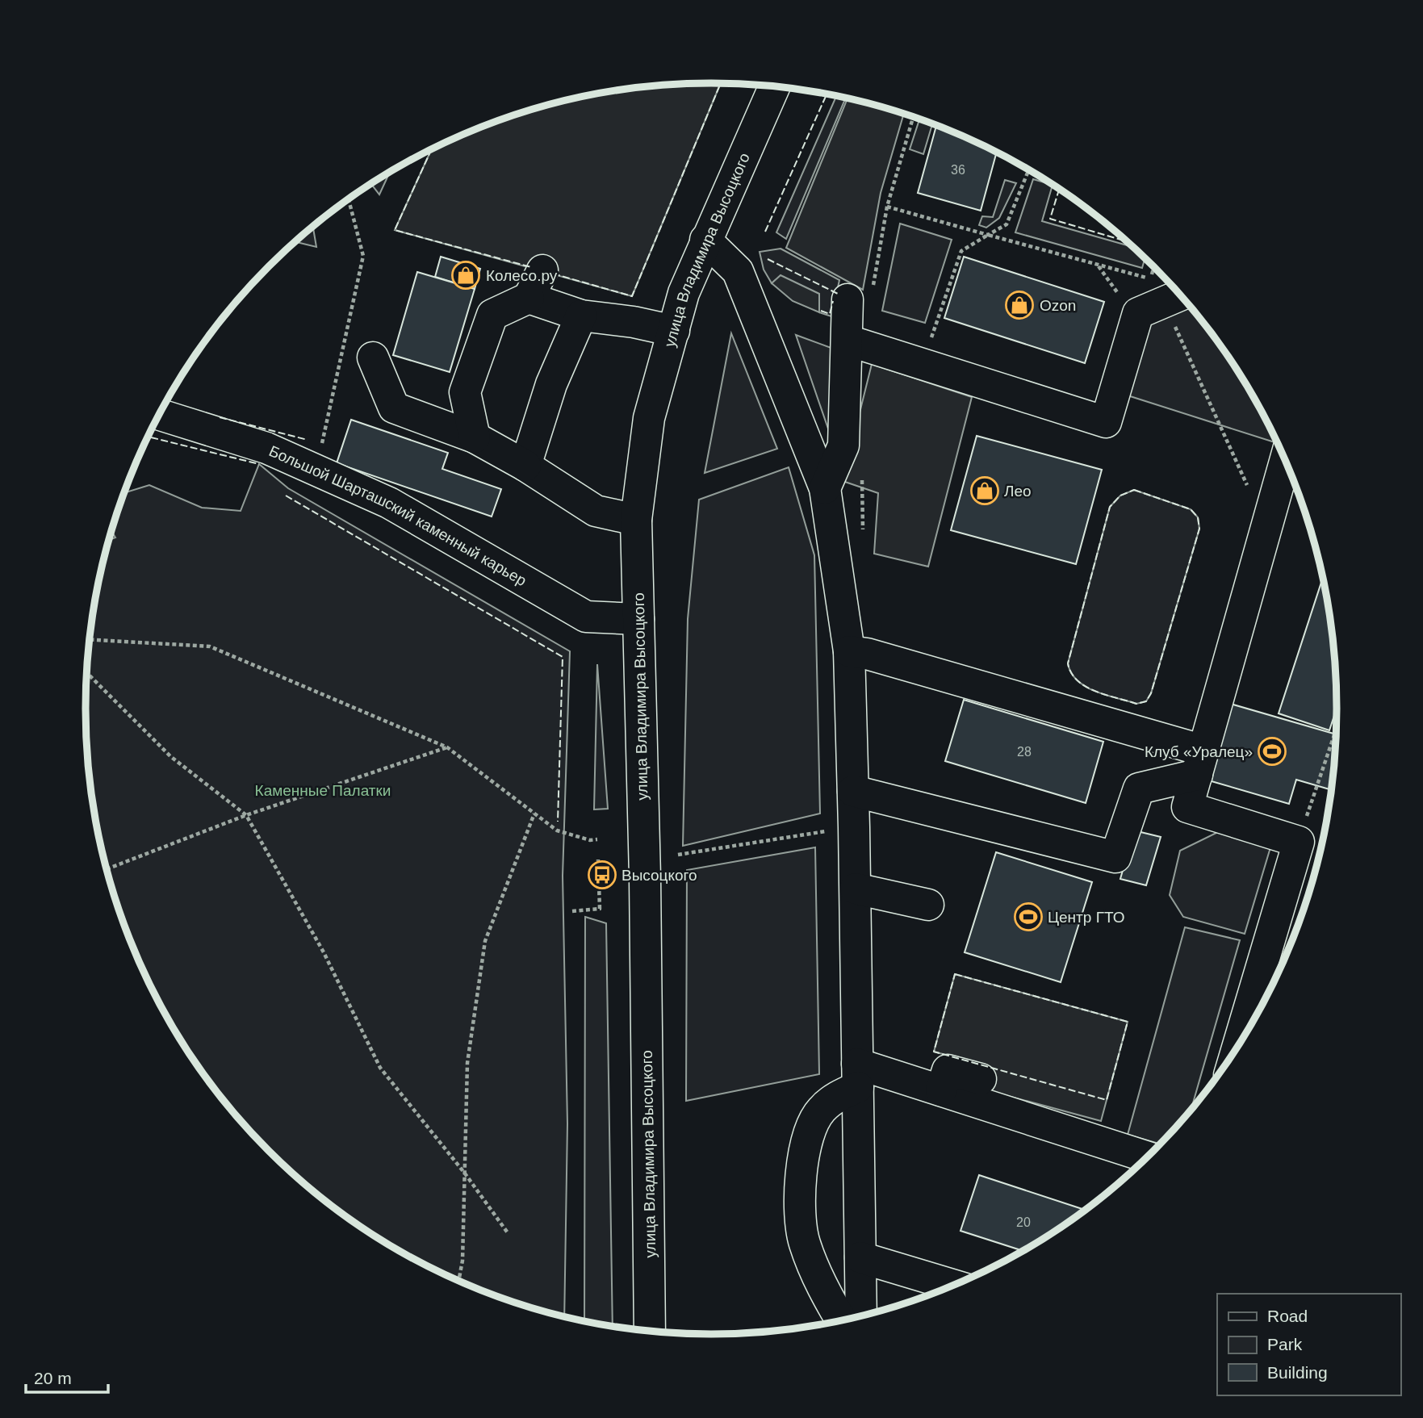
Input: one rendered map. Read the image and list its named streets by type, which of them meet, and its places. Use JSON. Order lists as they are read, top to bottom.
{
  "streets": {
    "street": ["улица Владимира Высоцкого", "Большой Шарташский каменный карьер"]
  },
  "crossings": [
    ["улица Владимира Высоцкого", "Большой Шарташский каменный карьер"]
  ],
  "parks": ["Каменные Палатки"],
  "places": {
    "shop": ["Колесо.ру", "Ozon", "Лео"],
    "sports": ["Клуб «Уралец»", "Центр ГТО"],
    "bus stop": ["Высоцкого"]
  },
  "house_numbers": ["36", "28", "20"],
  "legend": ["Road", "Park", "Building"],
  "scale_bar": "20 m"
}
